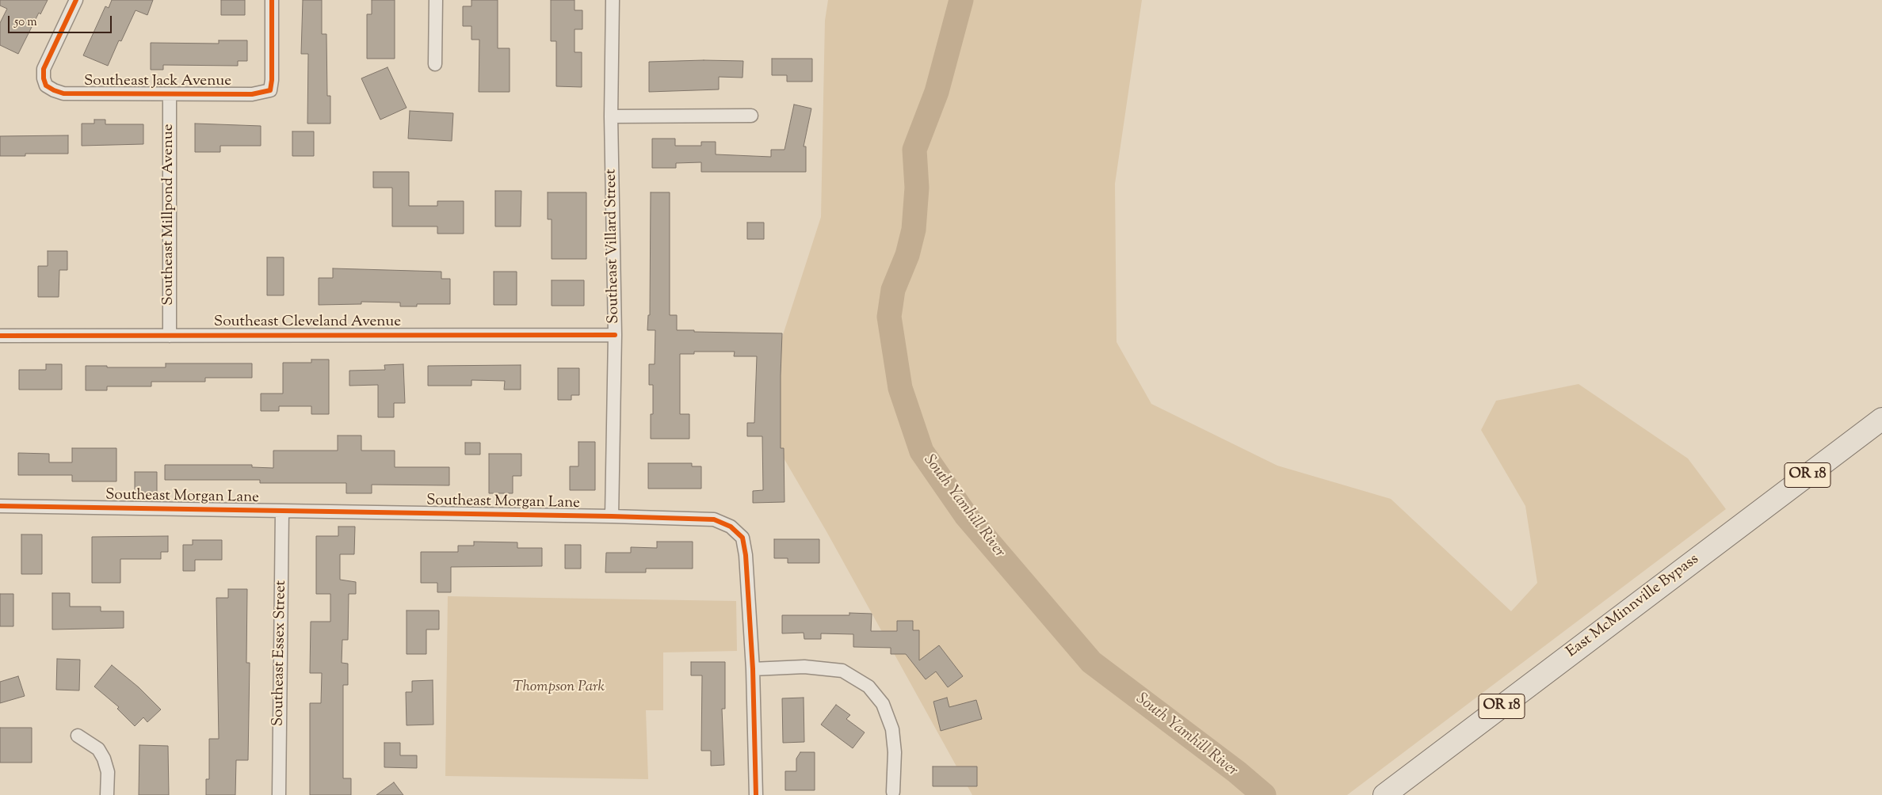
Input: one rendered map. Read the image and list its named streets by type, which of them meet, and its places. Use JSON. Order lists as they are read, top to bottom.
{
  "streets": {
    "highway": ["OR 18", "East McMinnville Bypass"],
    "street": [
      "Southeast Jack Avenue",
      "Southeast Millpond Avenue",
      "Southeast Villard Street",
      "Southeast Cleveland Avenue",
      "Southeast Morgan Lane",
      "Southeast Essex Street"
    ]
  },
  "crossings": [
    ["Southeast Jack Avenue", "Southeast Millpond Avenue"],
    ["Southeast Millpond Avenue", "Southeast Cleveland Avenue"],
    ["Southeast Villard Street", "Southeast Cleveland Avenue"],
    ["Southeast Villard Street", "Southeast Morgan Lane"],
    ["Southeast Morgan Lane", "Southeast Essex Street"]
  ],
  "water": ["South Yamhill River"],
  "parks": ["Thompson Park"],
  "scale_bar": "50 m"
}
